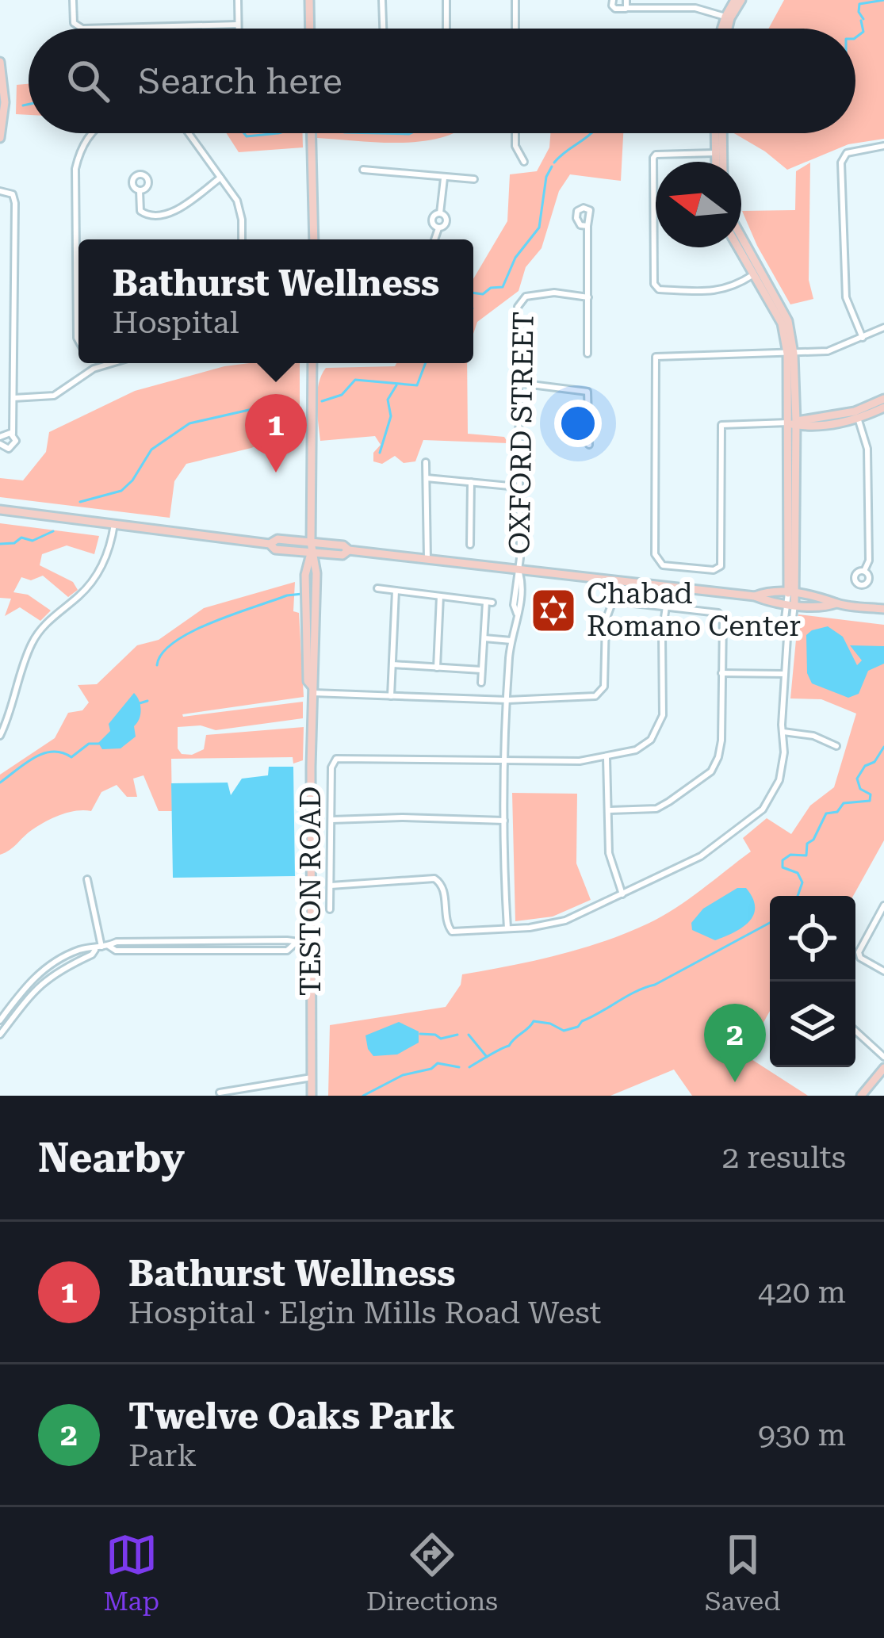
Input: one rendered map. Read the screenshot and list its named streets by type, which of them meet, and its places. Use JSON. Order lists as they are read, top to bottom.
{
  "streets": {
    "main road": ["TESTON ROAD"],
    "street": ["OXFORD STREET"]
  },
  "places": {
    "synagogue": ["Chabad Romano Center"]
  },
  "north": "left",
  "page": {
    "search": "Search here",
    "popup": ["Bathurst Wellness", "Hospital"],
    "pins": ["1", "2"],
    "heading": ["Nearby", "2 results"],
    "list": [
      {
        "mark": "1",
        "name": "Bathurst Wellness",
        "note": "Hospital · Elgin Mills Road West",
        "value": "420 m"
      },
      {
        "mark": "2",
        "name": "Twelve Oaks Park",
        "note": "Park",
        "value": "930 m"
      }
    ],
    "nav": ["Map", "Directions", "Saved"]
  }
}
